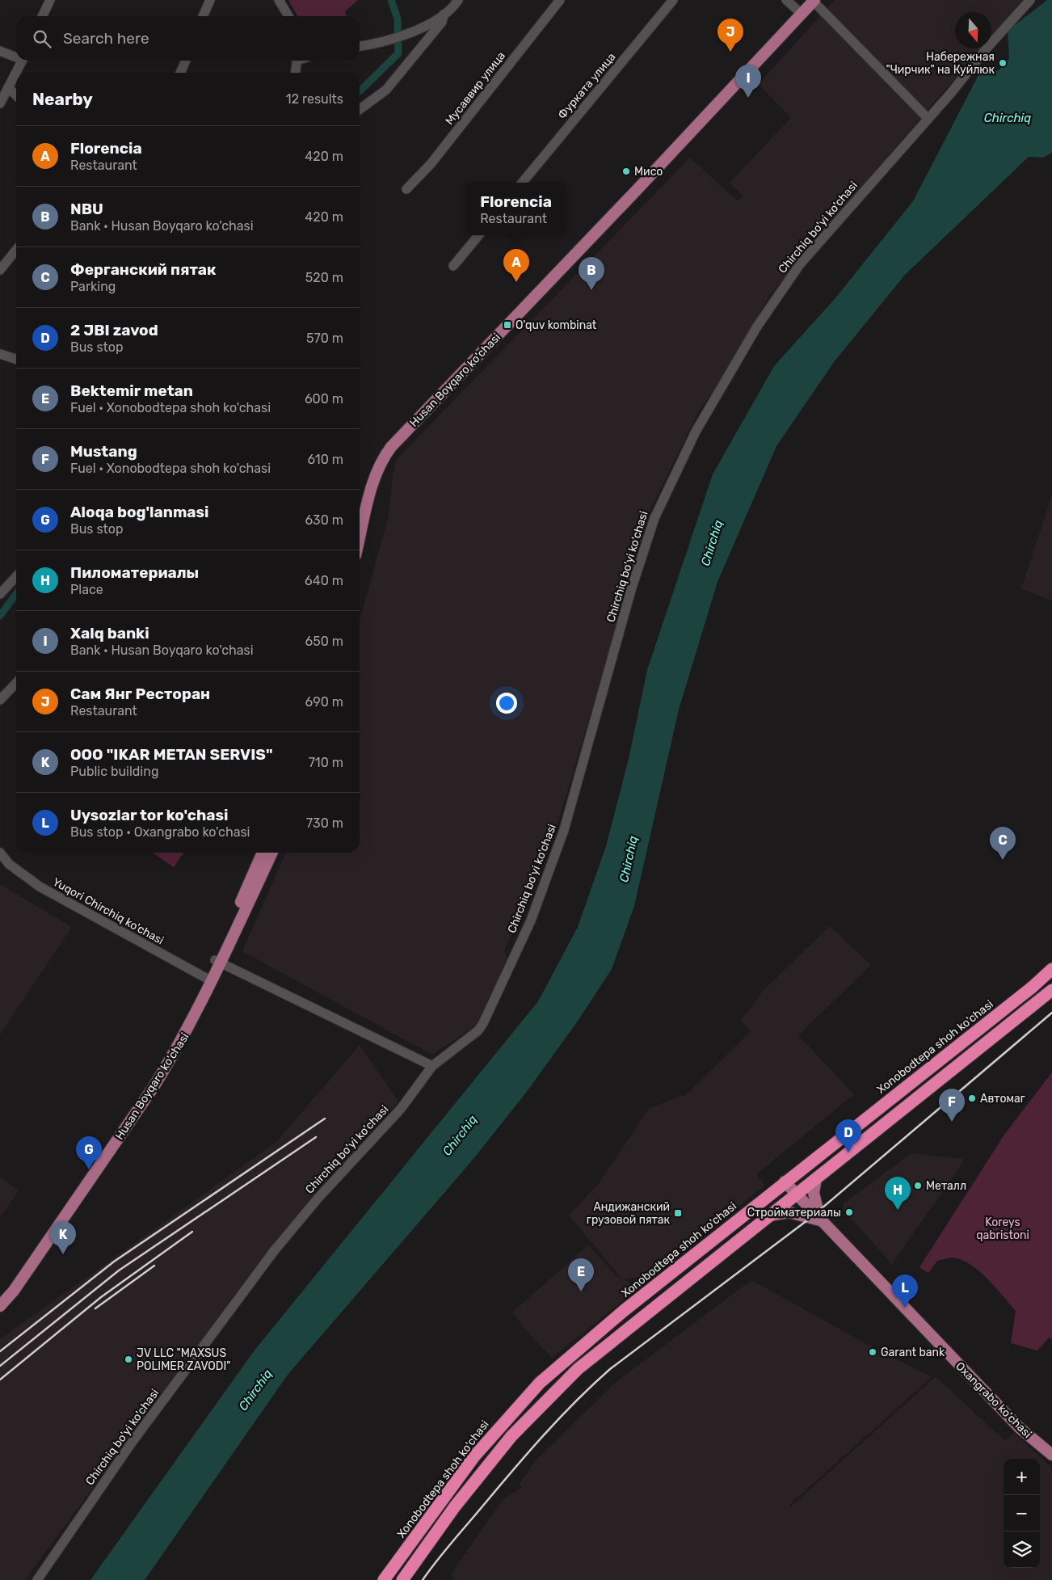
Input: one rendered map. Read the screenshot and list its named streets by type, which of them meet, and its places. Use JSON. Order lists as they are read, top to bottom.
{
  "streets": {
    "highway": ["Xonobodtepa shoh ko'chasi"],
    "main road": ["Husan Boyqaro ko'chasi", "Oxangrabo ko'chasi"],
    "street": [
      "Фурката улица",
      "Мусаввир улица",
      "Chirchiq bo'yi ko'chasi",
      "Yuqori Chirchiq ko'chasi"
    ]
  },
  "crossings": [
    ["Husan Boyqaro ko'chasi", "Yuqori Chirchiq ko'chasi"],
    ["Xonobodtepa shoh ko'chasi", "Oxangrabo ko'chasi"]
  ],
  "water": ["Chirchiq"],
  "parks": ["Koreys qabristoni"],
  "places": {
    "other": [
      "Набережная \"Чирчик\" на Куйлюк",
      "Мисо",
      "Автомаг",
      "Металл",
      "Стройматериалы",
      "Garant bank",
      "JV LLC \"MAXSUS POLIMER ZAVODI\""
    ],
    "transit": ["O'quv kombinat", "Андижанский грузовой пятак"]
  },
  "north": "bottom",
  "page": {
    "search": "Search here",
    "pins": [
      "J",
      "I",
      "A",
      "B",
      "C",
      "F",
      "D",
      "G",
      "H",
      "K",
      "E",
      "L"
    ],
    "heading": ["Nearby", "12 results"],
    "list": [
      {
        "mark": "A",
        "name": "Florencia",
        "note": "Restaurant",
        "value": "420 m"
      },
      {
        "mark": "B",
        "name": "NBU",
        "note": "Bank · Husan Boyqaro ko'chasi",
        "value": "420 m"
      },
      {
        "mark": "C",
        "name": "Ферганский пятак",
        "note": "Parking",
        "value": "520 m"
      },
      {
        "mark": "D",
        "name": "2 JBI zavod",
        "note": "Bus stop",
        "value": "570 m"
      },
      {
        "mark": "E",
        "name": "Bektemir metan",
        "note": "Fuel · Xonobodtepa shoh ko'chasi",
        "value": "600 m"
      },
      {
        "mark": "F",
        "name": "Mustang",
        "note": "Fuel · Xonobodtepa shoh ko'chasi",
        "value": "610 m"
      },
      {
        "mark": "G",
        "name": "Aloqa bog'lanmasi",
        "note": "Bus stop",
        "value": "630 m"
      },
      {
        "mark": "H",
        "name": "Пиломатериалы",
        "note": "Place",
        "value": "640 m"
      },
      {
        "mark": "I",
        "name": "Xalq banki",
        "note": "Bank · Husan Boyqaro ko'chasi",
        "value": "650 m"
      },
      {
        "mark": "J",
        "name": "Сам Янг Ресторан",
        "note": "Restaurant",
        "value": "690 m"
      },
      {
        "mark": "K",
        "name": "OOO \"IKAR METAN SERVIS\"",
        "note": "Public building",
        "value": "710 m"
      },
      {
        "mark": "L",
        "name": "Uysozlar tor ko'chasi",
        "note": "Bus stop · Oxangrabo ko'chasi",
        "value": "730 m"
      }
    ],
    "popup": ["Florencia", "Restaurant"],
    "map_buttons": ["+", "−"]
  }
}
